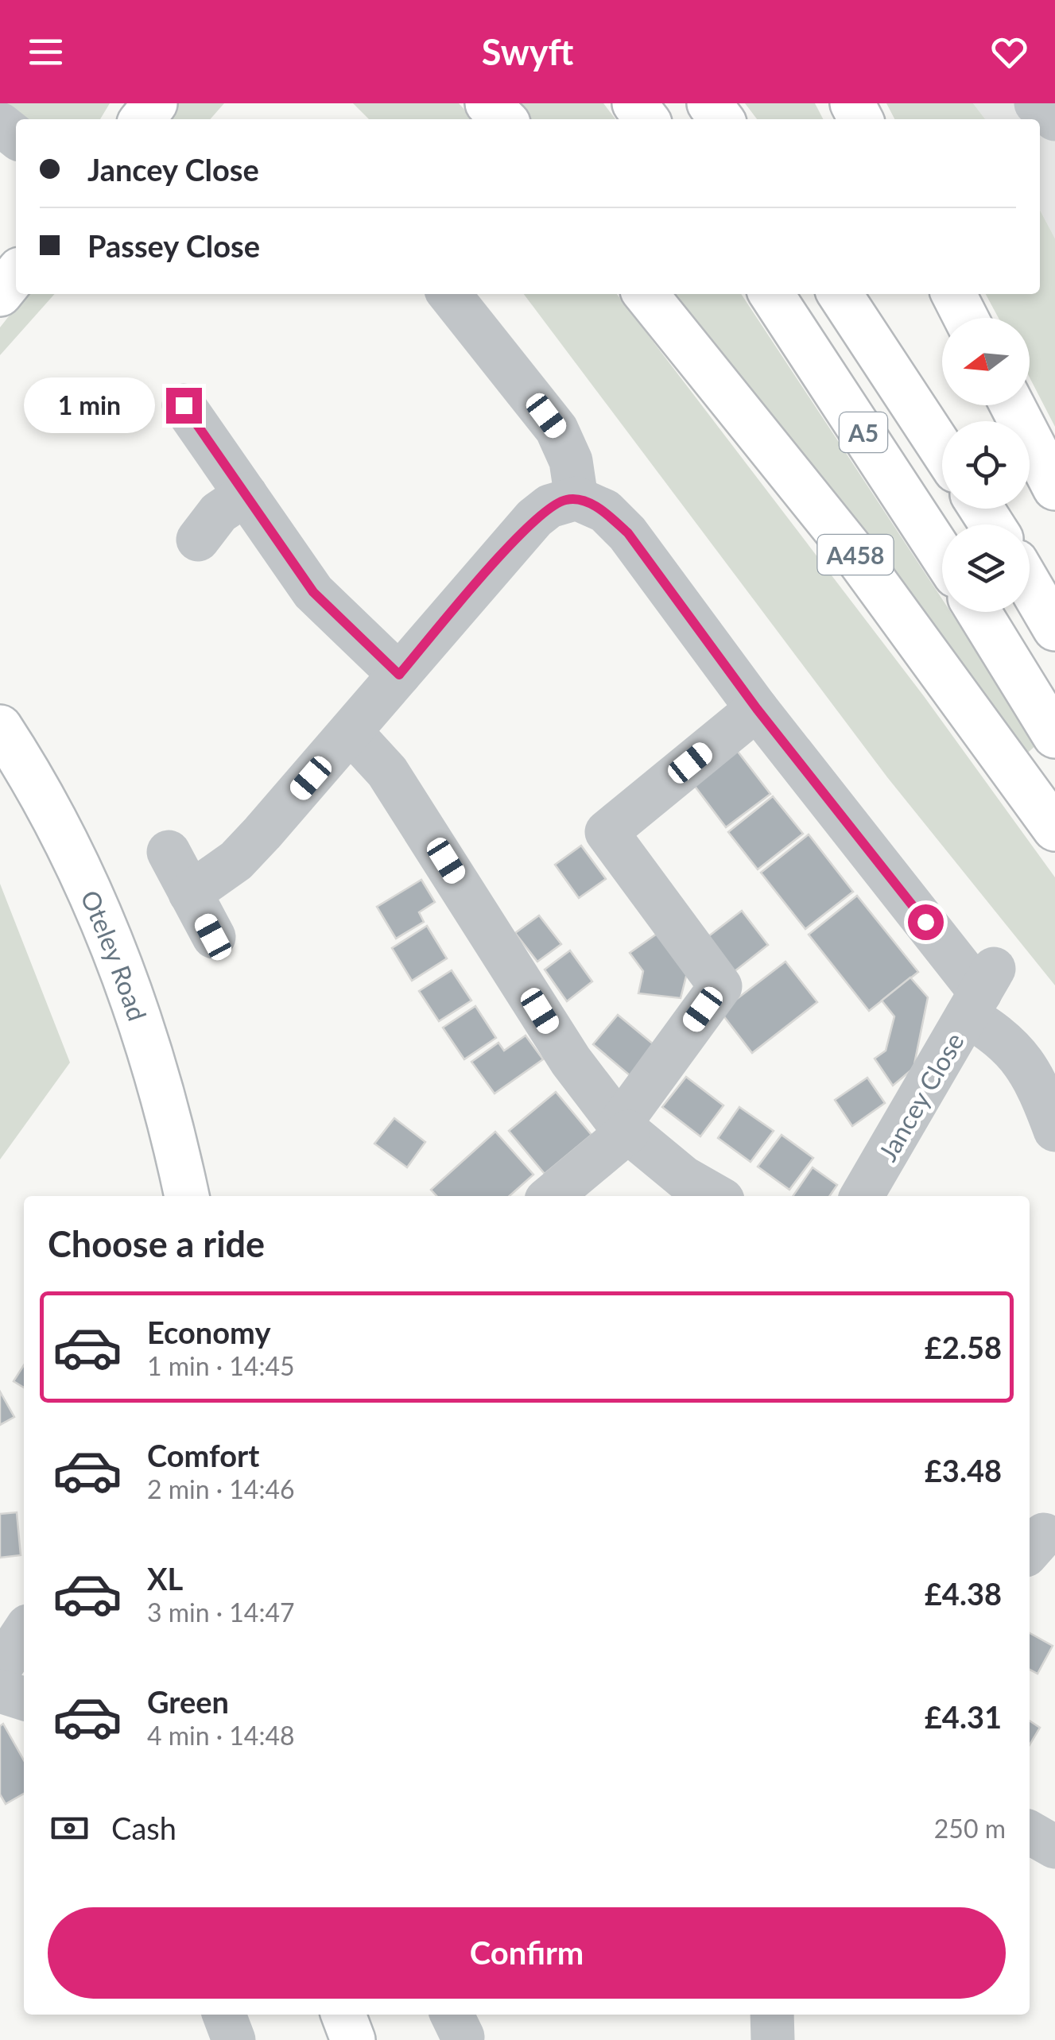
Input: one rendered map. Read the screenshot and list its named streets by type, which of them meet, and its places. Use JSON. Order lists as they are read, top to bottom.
{
  "streets": {
    "main road": ["A5", "A458", "Oteley Road"],
    "street": ["Jancey Close"]
  },
  "north": "left",
  "page": {
    "header": "Swyft",
    "banner": ["Jancey Close", "Passey Close"],
    "bubble": "1 min",
    "heading": "Choose a ride",
    "list": [
      {
        "name": "Economy",
        "note": "1 min · 14:45",
        "value": "£2.58"
      },
      {
        "name": "Comfort",
        "note": "2 min · 14:46",
        "value": "£3.48"
      },
      {
        "name": "XL",
        "note": "3 min · 14:47",
        "value": "£4.38"
      },
      {
        "name": "Green",
        "note": "4 min · 14:48",
        "value": "£4.31"
      }
    ],
    "pay": ["Cash", "250 m"],
    "buttons": "Confirm"
  }
}
